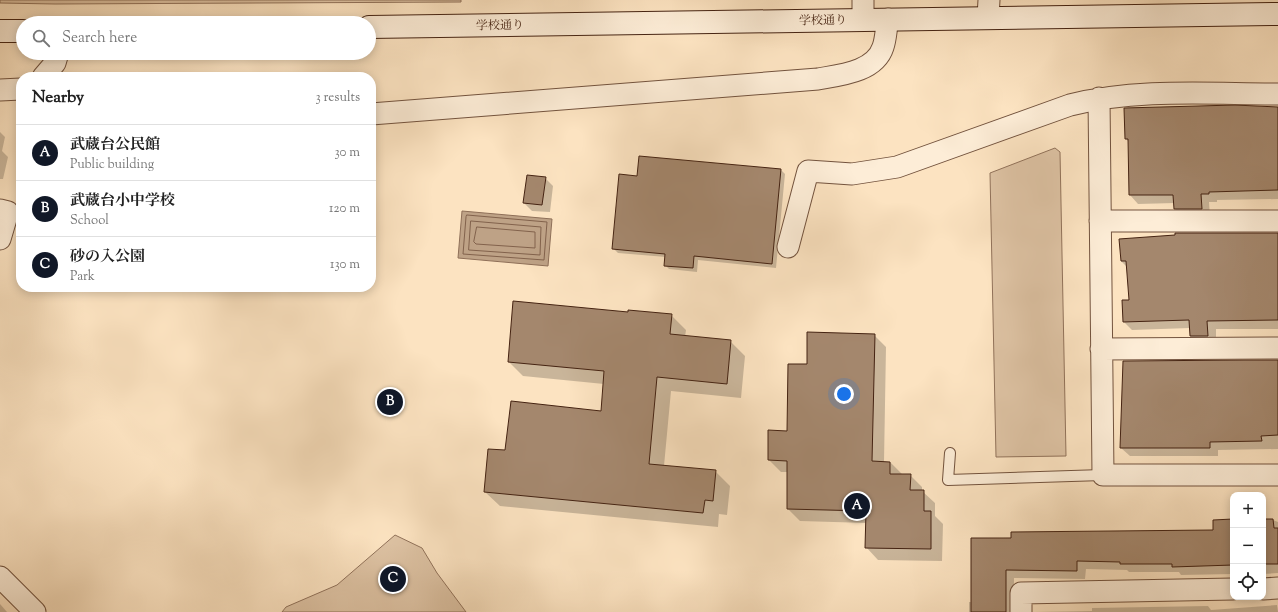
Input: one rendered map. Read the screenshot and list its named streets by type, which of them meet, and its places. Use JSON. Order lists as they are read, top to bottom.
{
  "streets": {
    "street": ["学校通り"]
  },
  "page": {
    "search": "Search here",
    "heading": ["Nearby", "3 results"],
    "list": [
      {
        "mark": "A",
        "name": "武蔵台公民館",
        "note": "Public building",
        "value": "30 m"
      },
      {
        "mark": "B",
        "name": "武蔵台小中学校",
        "note": "School",
        "value": "120 m"
      },
      {
        "mark": "C",
        "name": "砂の入公園",
        "note": "Park",
        "value": "130 m"
      }
    ],
    "pins": ["B", "A", "C"],
    "map_buttons": ["+", "−"]
  }
}
